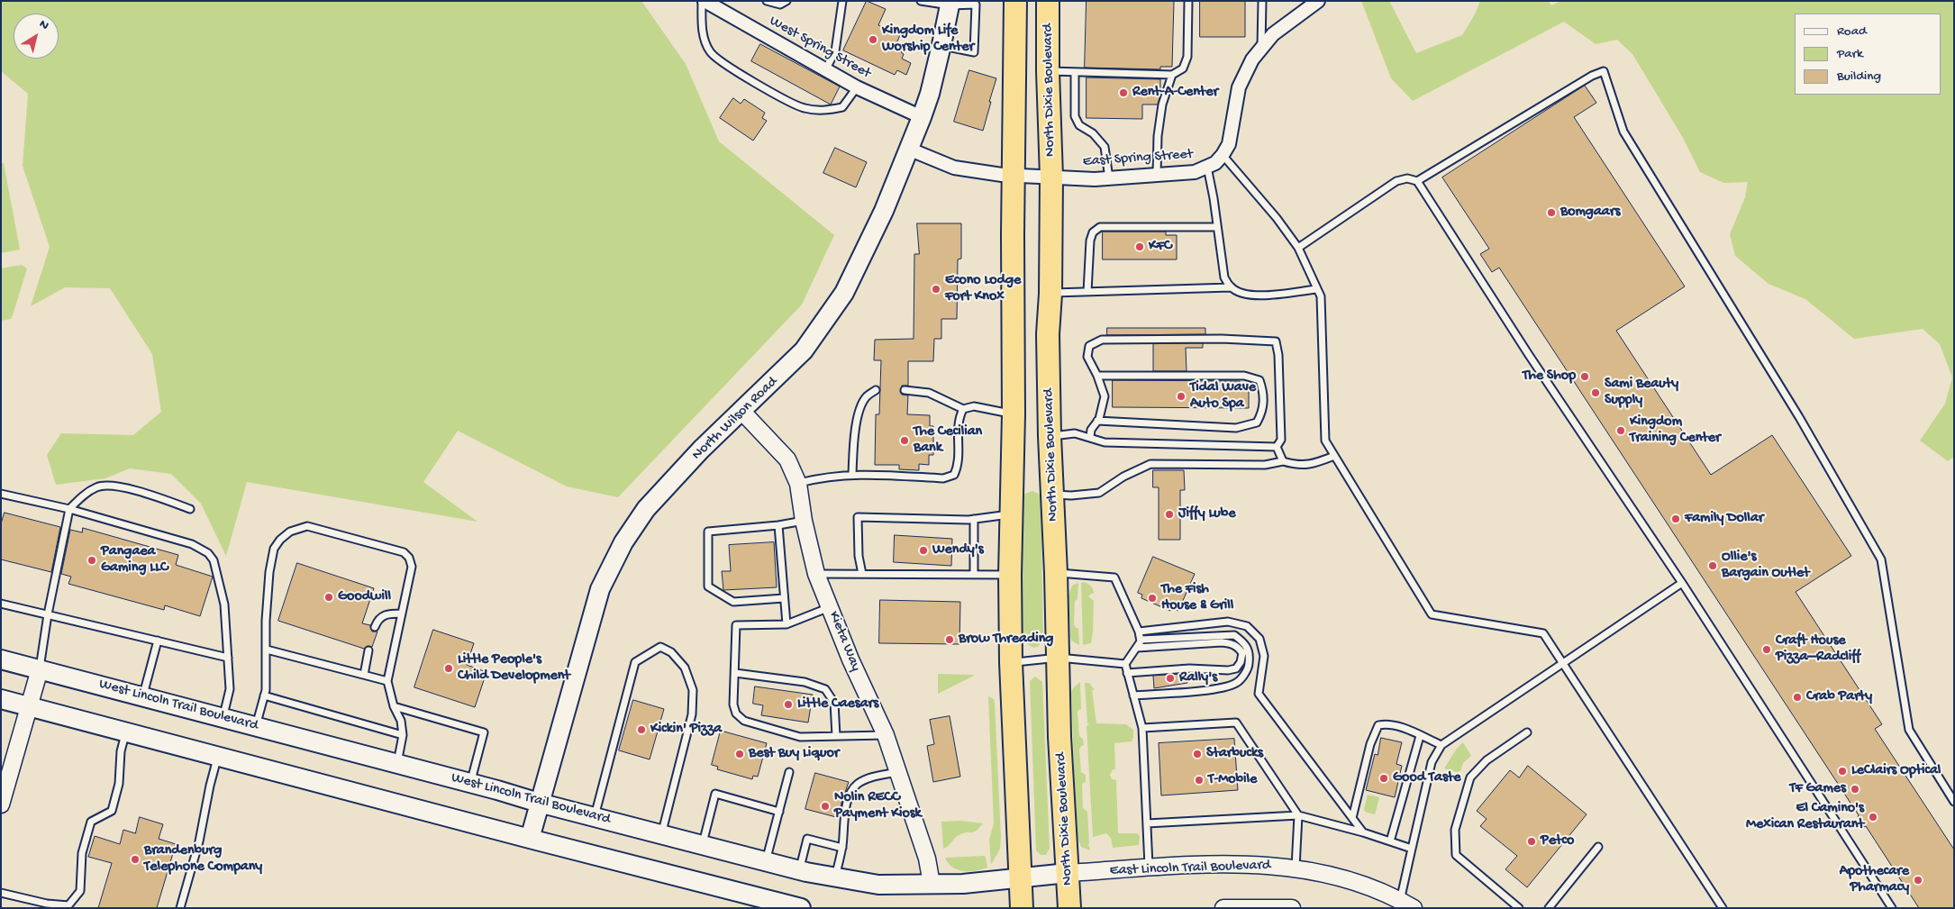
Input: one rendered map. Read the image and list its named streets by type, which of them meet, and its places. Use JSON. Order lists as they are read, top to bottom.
{
  "streets": {
    "highway": ["North Dixie Boulevard"],
    "main road": ["North Wilson Road", "West Lincoln Trail Boulevard"],
    "street": [
      "West Spring Street",
      "East Spring Street",
      "Kieta Way",
      "East Lincoln Trail Boulevard"
    ]
  },
  "crossings": [
    ["West Spring Street", "North Wilson Road"],
    ["North Dixie Boulevard", "East Spring Street"],
    ["North Dixie Boulevard", "West Lincoln Trail Boulevard"],
    ["North Dixie Boulevard", "East Lincoln Trail Boulevard"],
    ["North Wilson Road", "Kieta Way"],
    ["North Wilson Road", "West Lincoln Trail Boulevard"],
    ["Kieta Way", "West Lincoln Trail Boulevard"],
    ["West Lincoln Trail Boulevard", "East Lincoln Trail Boulevard"]
  ],
  "places": [
    "Kingdom Life Worship Center",
    "Rent-A-Center",
    "Bomgaars",
    "KFC",
    "Econo Lodge Fort Knox",
    "The Shop",
    "Sami Beauty Supply",
    "Tidal Wave Auto Spa",
    "Kingdom Training Center",
    "The Cecilian Bank",
    "Jiffy Lube",
    "Family Dollar",
    "Wendy's",
    "Pangaea Gaming LLC",
    "Ollie's Bargain Outlet",
    "Goodwill",
    "The Fish House & Grill",
    "Brow Threading",
    "Craft House Pizza–Radcliff",
    "Little People's Child Development",
    "Rally's",
    "Crab Party",
    "Little Caesars",
    "Kickin' Pizza",
    "Best Buy Liquor",
    "Starbucks",
    "LeClairs Optical",
    "Good Taste",
    "T-Mobile",
    "TF Games",
    "Nolin RECC Payment Kiosk",
    "El Camino's Mexican Restaurant",
    "Petco",
    "Brandenburg Telephone Company",
    "Apothecare Pharmacy"
  ],
  "legend": ["Road", "Park", "Building"],
  "north": "top right"
}
